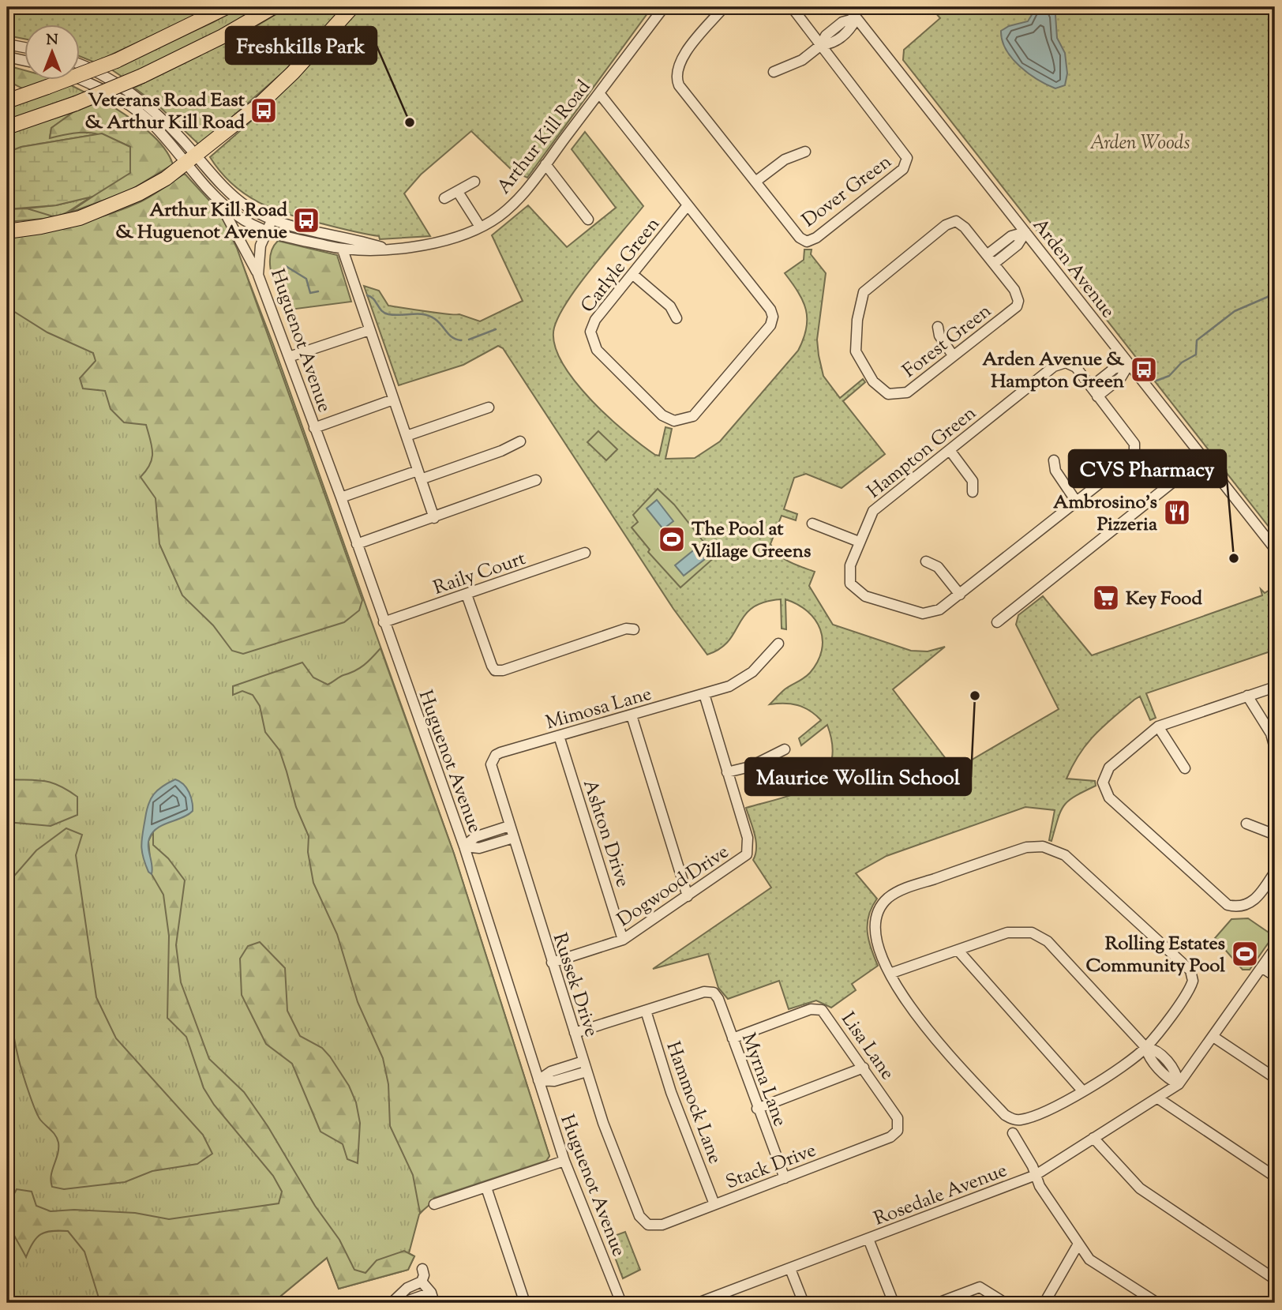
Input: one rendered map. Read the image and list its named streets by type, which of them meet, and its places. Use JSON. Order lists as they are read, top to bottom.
{
  "streets": {
    "street": [
      "Arthur Kill Road",
      "Dover Green",
      "Carlyle Green",
      "Arden Avenue",
      "Huguenot Avenue",
      "Forest Green",
      "Hampton Green",
      "Raily Court",
      "Mimosa Lane",
      "Ashton Drive",
      "Dogwood Drive",
      "Russek Drive",
      "Lisa Lane",
      "Myrna Lane",
      "Hammock Lane",
      "Stack Drive",
      "Rosedale Avenue"
    ]
  },
  "crossings": [
    ["Arthur Kill Road", "Carlyle Green"],
    ["Arthur Kill Road", "Huguenot Avenue"],
    ["Huguenot Avenue", "Raily Court"],
    ["Mimosa Lane", "Ashton Drive"],
    ["Mimosa Lane", "Dogwood Drive"],
    ["Mimosa Lane", "Russek Drive"],
    ["Ashton Drive", "Dogwood Drive"],
    ["Dogwood Drive", "Russek Drive"],
    ["Russek Drive", "Stack Drive"],
    ["Lisa Lane", "Myrna Lane"],
    ["Lisa Lane", "Stack Drive"],
    ["Myrna Lane", "Hammock Lane"],
    ["Myrna Lane", "Stack Drive"],
    ["Hammock Lane", "Stack Drive"]
  ],
  "parks": ["Arden Woods"],
  "places": {
    "bus stop": ["Veterans Road East & Arthur Kill Road", "Arthur Kill Road & Huguenot Avenue", "Arden Avenue & Hampton Green"],
    "other": ["Freshkills Park", "CVS Pharmacy", "Maurice Wollin School"],
    "restaurant": ["Ambrosino's Pizzeria"],
    "sports": ["The Pool at Village Greens", "Rolling Estates Community Pool"],
    "supermarket": ["Key Food"]
  },
  "north": "top"
}
